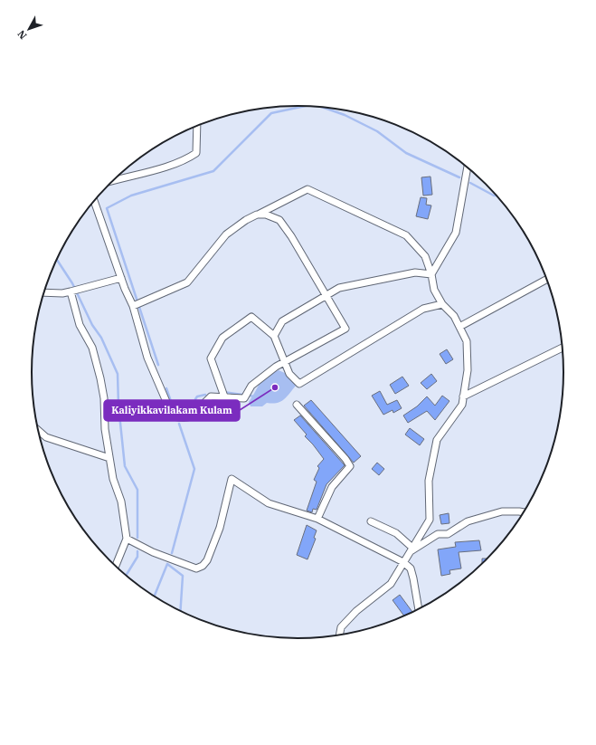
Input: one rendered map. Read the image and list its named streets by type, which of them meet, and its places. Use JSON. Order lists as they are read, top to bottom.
{
  "places": ["Kaliyikkavilakam Kulam"],
  "north": "bottom left"
}
